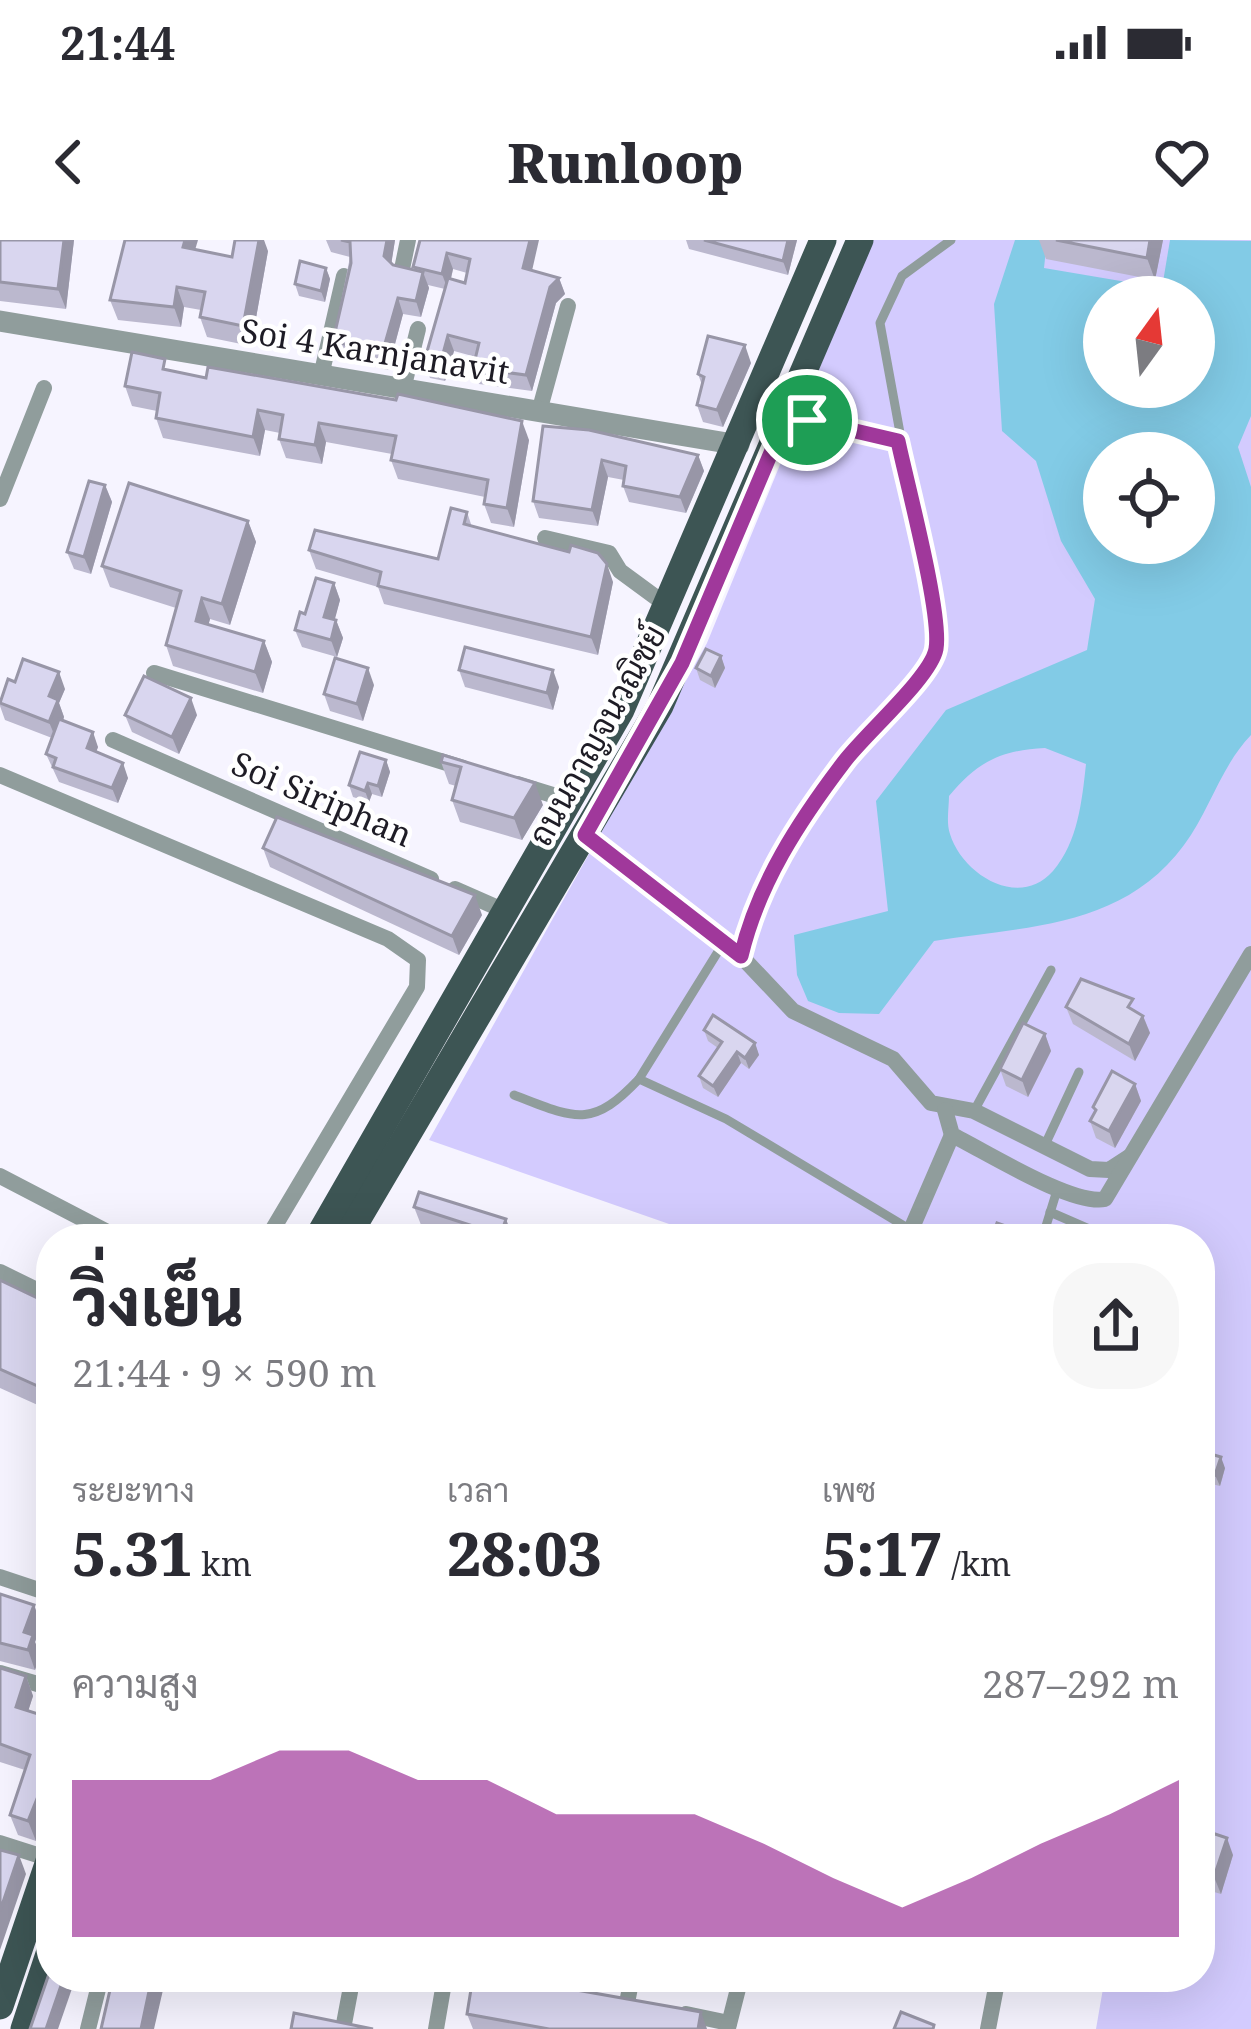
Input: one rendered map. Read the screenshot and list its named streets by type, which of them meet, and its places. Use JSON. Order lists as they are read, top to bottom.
{
  "streets": {
    "main road": ["ถนนกาญจนวณิชย์"],
    "street": ["Soi 4 Karnjanavit", "Soi Siriphan"]
  },
  "crossings": [
    ["Soi 4 Karnjanavit", "ถนนกาญจนวณิชย์"],
    ["ถนนกาญจนวณิชย์", "Soi Siriphan"]
  ],
  "north": "top",
  "page": {
    "status": "21:44",
    "header": "Runloop",
    "heading": ["วิ่งเย็น", "21:44 · 9 × 590 m"],
    "stats": [
      ["ระยะทาง", "5.31 km"],
      ["เวลา", "28:03"],
      ["เพซ", "5:17 /km"]
    ],
    "chart": ["ความสูง", "287–292 m"]
  }
}
